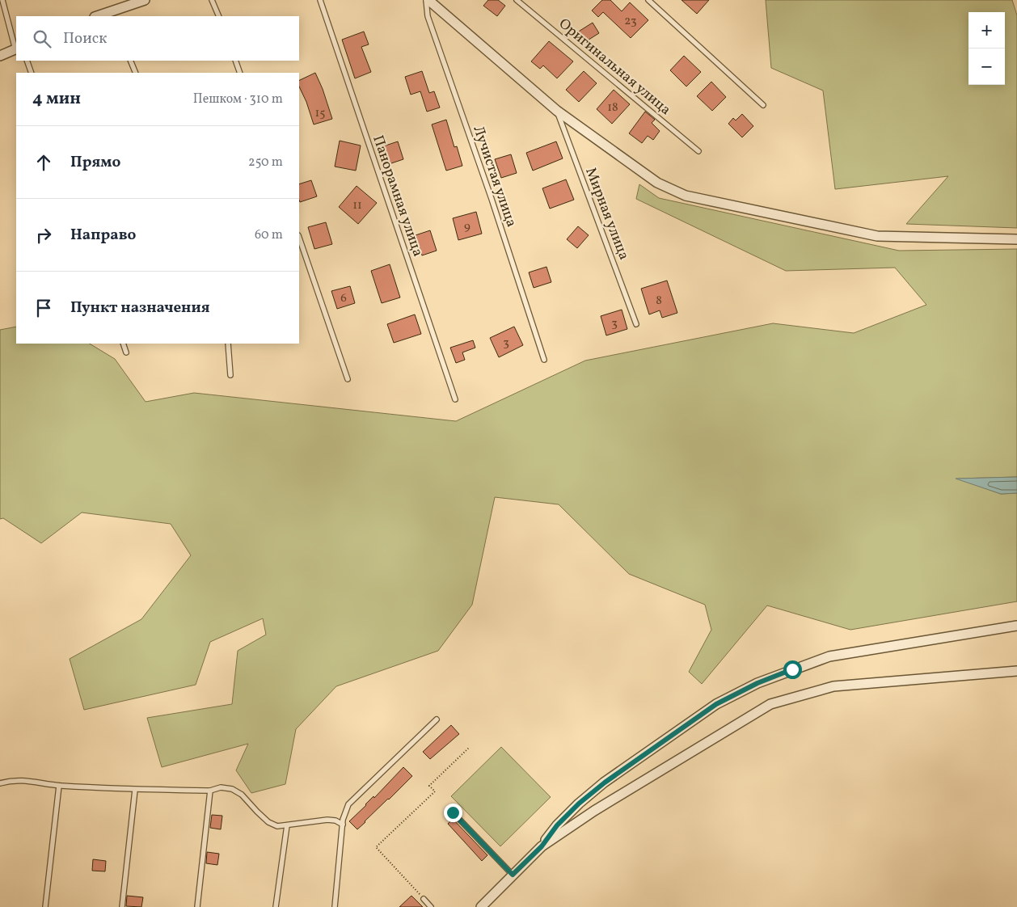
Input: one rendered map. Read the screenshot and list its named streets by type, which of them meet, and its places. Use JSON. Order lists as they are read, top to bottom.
{
  "streets": {
    "lane": [
      "Оригинальная улица",
      "Лучистая улица",
      "Панорамная улица",
      "Мирная улица"
    ]
  },
  "house_numbers": [
    "23",
    "18",
    "15",
    "11",
    "9",
    "6",
    "8",
    "3",
    "3"
  ],
  "page": {
    "map_buttons": ["+", "−"],
    "search": "Поиск",
    "heading": ["4 мин", "Пешком · 310 m"],
    "list": [
      ["Прямо", "250 m"],
      ["Направо", "60 m"],
      "Пункт назначения"
    ]
  }
}
